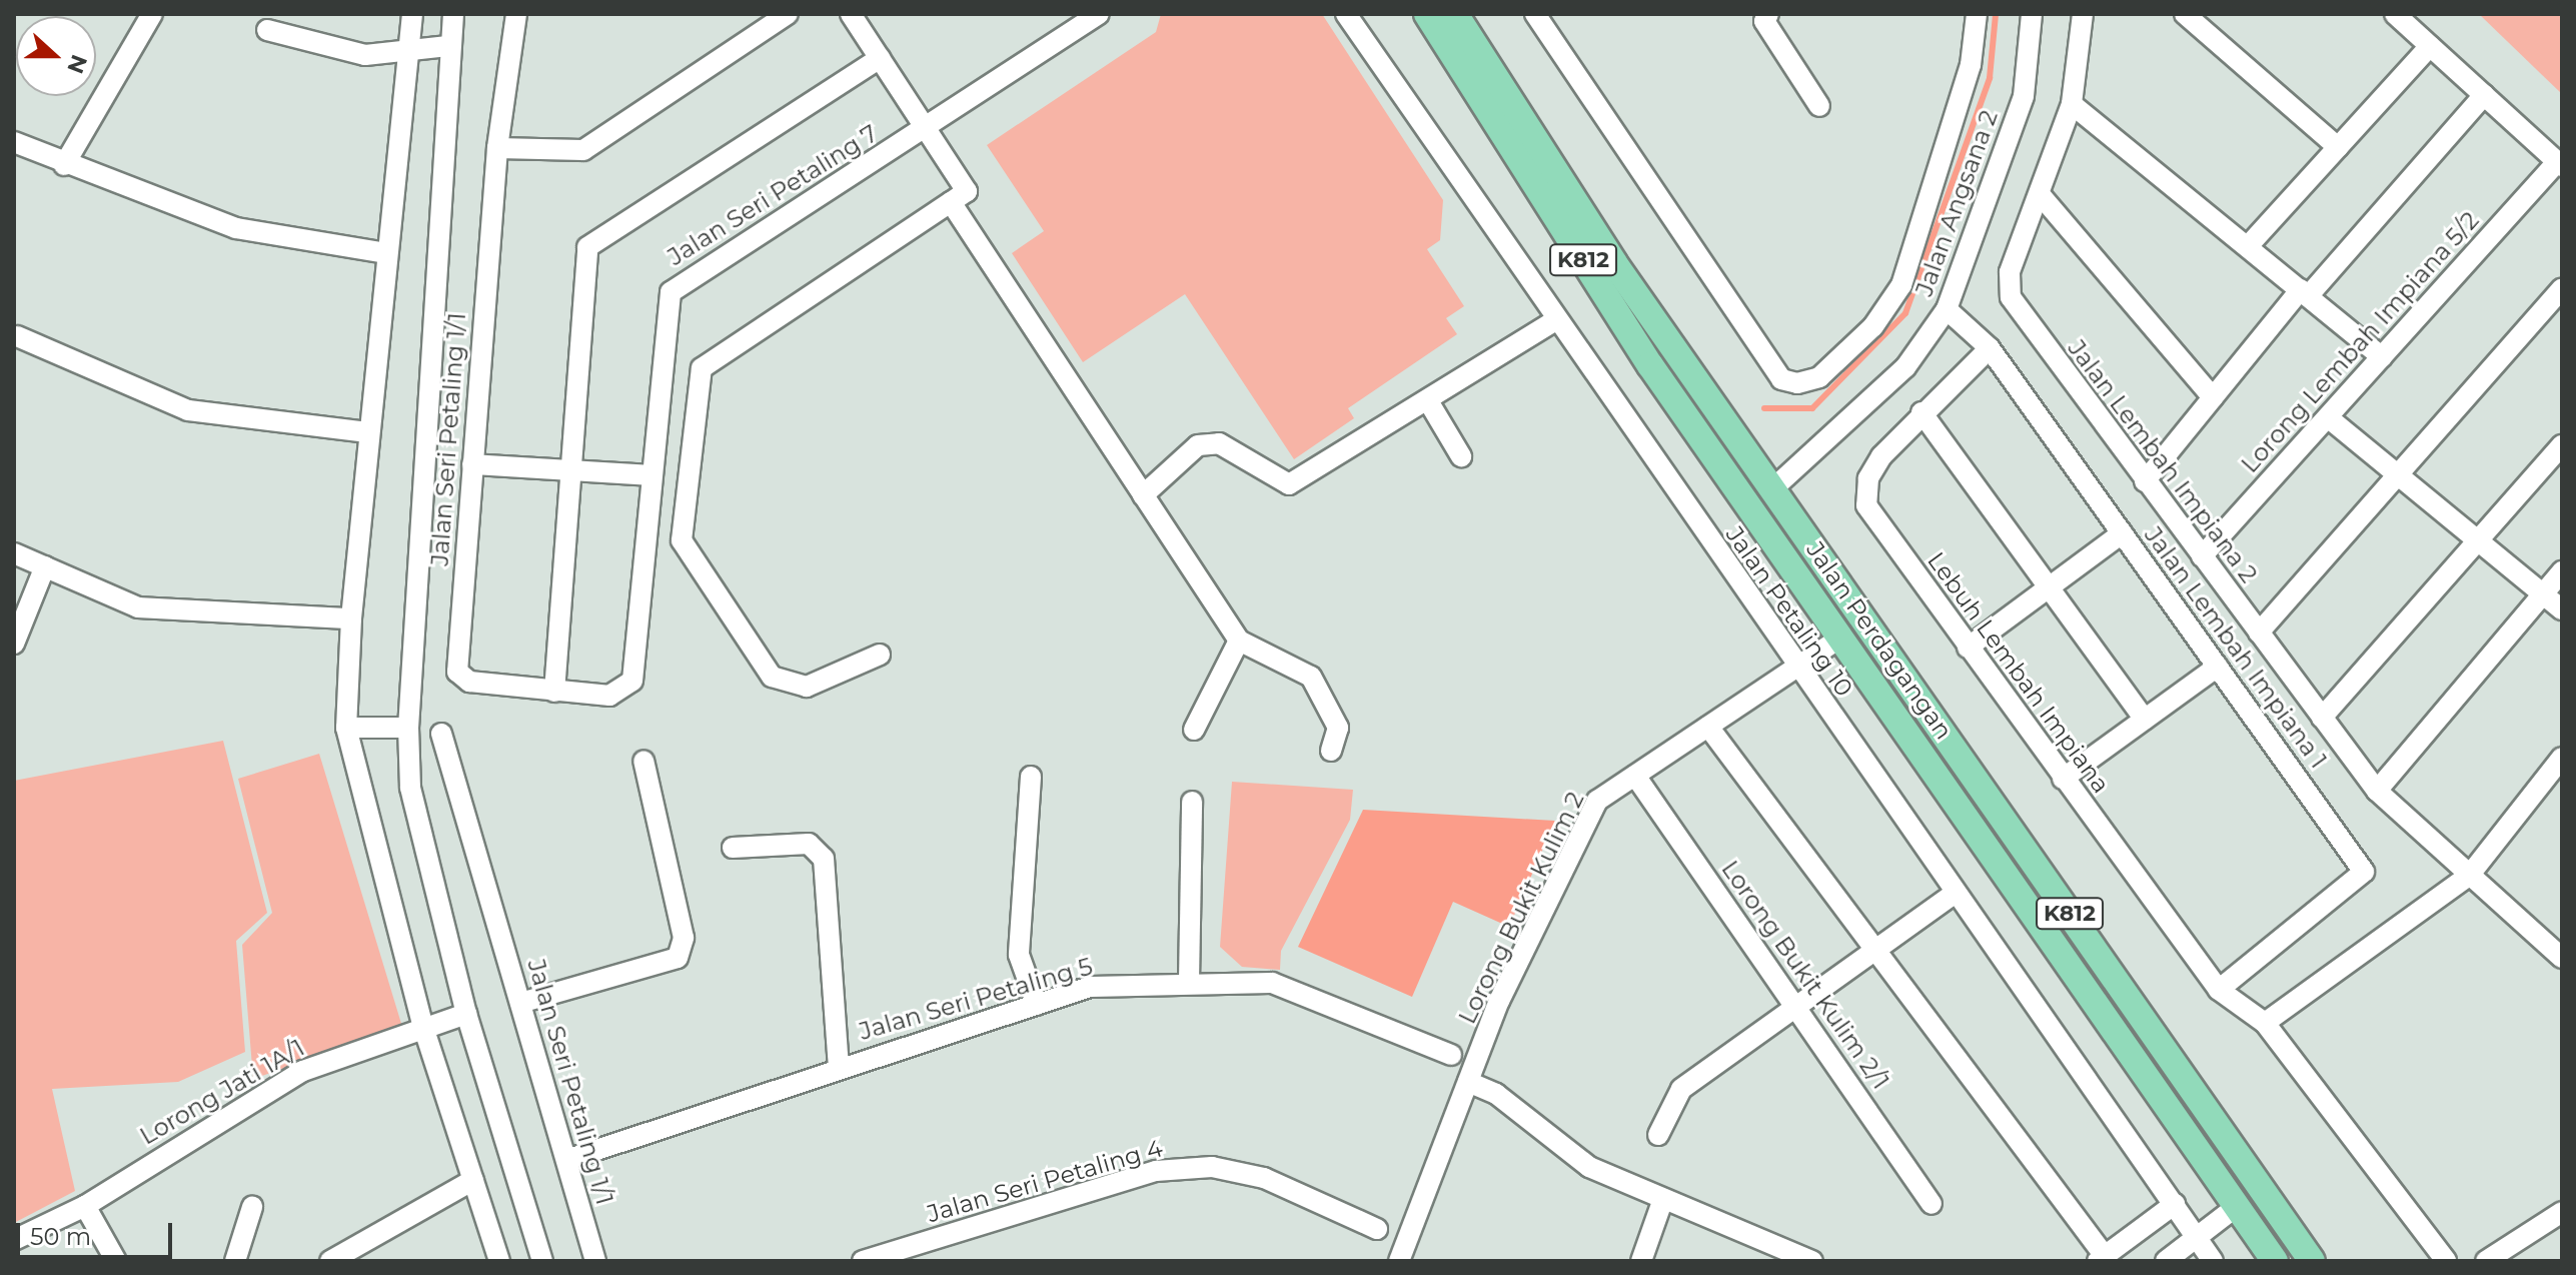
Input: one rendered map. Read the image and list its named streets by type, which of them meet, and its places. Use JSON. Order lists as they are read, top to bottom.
{
  "streets": {
    "main road": ["K812", "Jalan Perdagangan"],
    "street": [
      "Jalan Seri Petaling 7",
      "Jalan Angsana 2",
      "Lorong Lembah Impiana 5/2",
      "Jalan Seri Petaling 1/1",
      "Jalan Lembah Impiana 2",
      "Jalan Petaling 10",
      "Jalan Lembah Impiana 1",
      "Lebuh Lembah Impiana",
      "Lorong Bukit Kulim 2",
      "Lorong Bukit Kulim 2/1",
      "Jalan Seri Petaling 5",
      "Lorong Jati 1A/1",
      "Jalan Seri Petaling 4"
    ]
  },
  "crossings": [
    ["Jalan Seri Petaling 7", "Jalan Seri Petaling 1/1"],
    ["Jalan Angsana 2", "Jalan Perdagangan"],
    ["Jalan Angsana 2", "Jalan Lembah Impiana 1"],
    ["Lorong Lembah Impiana 5/2", "Jalan Lembah Impiana 2"],
    ["Jalan Seri Petaling 1/1", "Jalan Seri Petaling 5"],
    ["Jalan Petaling 10", "Lorong Bukit Kulim 2"],
    ["Jalan Perdagangan", "Lorong Bukit Kulim 2"],
    ["Jalan Lembah Impiana 1", "Lebuh Lembah Impiana"],
    ["Lorong Bukit Kulim 2", "Lorong Bukit Kulim 2/1"]
  ],
  "scale_bar": "50 m",
  "north": "right"
}
